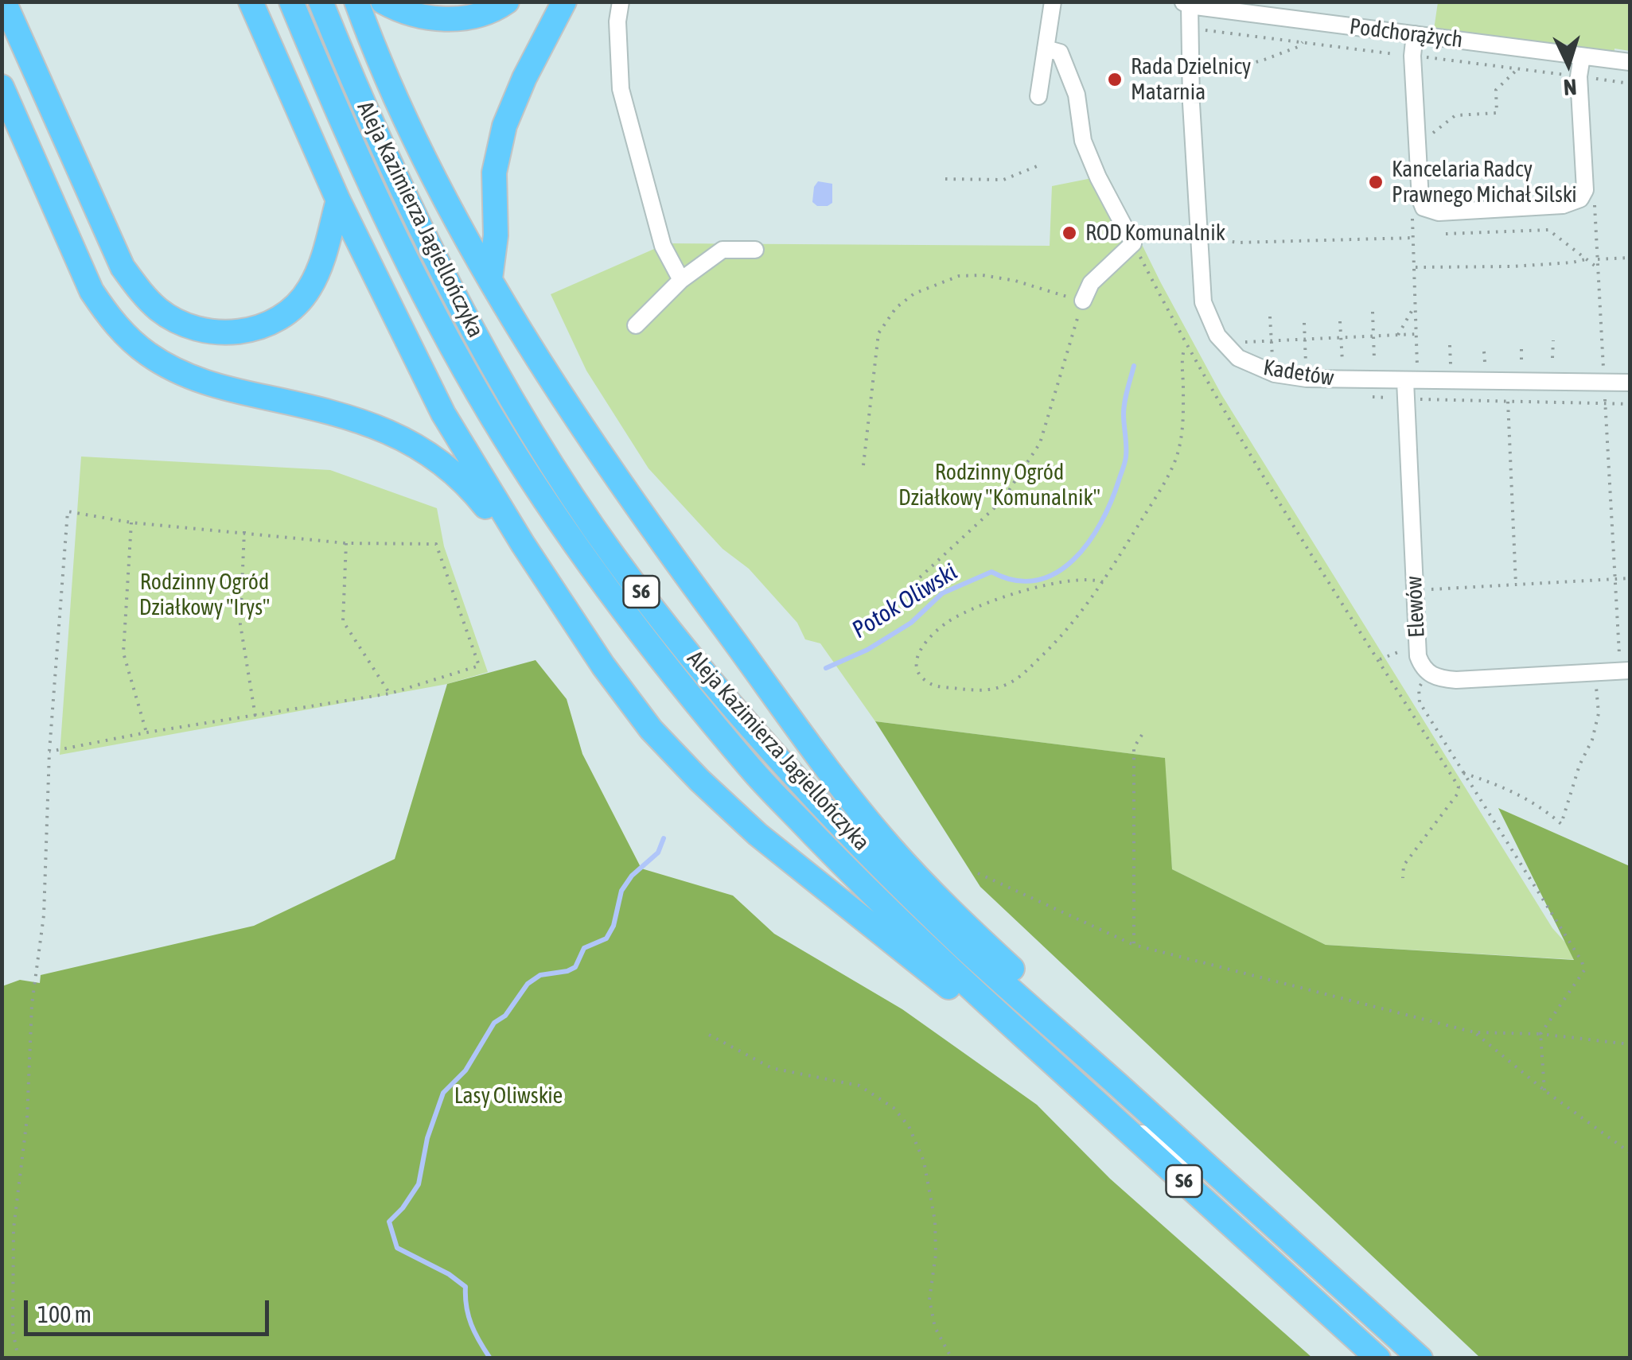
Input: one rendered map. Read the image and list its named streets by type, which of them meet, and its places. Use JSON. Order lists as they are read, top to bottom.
{
  "streets": {
    "highway": ["Aleja Kazimierza Jagiellończyka", "S6"],
    "street": ["Podchorążych", "Kadetów", "Elewów"]
  },
  "crossings": [
    ["Podchorążych", "Kadetów"],
    ["Kadetów", "Elewów"]
  ],
  "water": ["Potok Oliwski"],
  "parks": ["Rodzinny Ogród Działkowy \"Komunalnik\"", "Rodzinny Ogród Działkowy \"Irys\"", "Lasy Oliwskie"],
  "places": ["Rada Dzielnicy Matarnia", "Kancelaria Radcy Prawnego Michał Silski", "ROD Komunalnik"],
  "scale_bar": "100 m",
  "north": "bottom"
}
